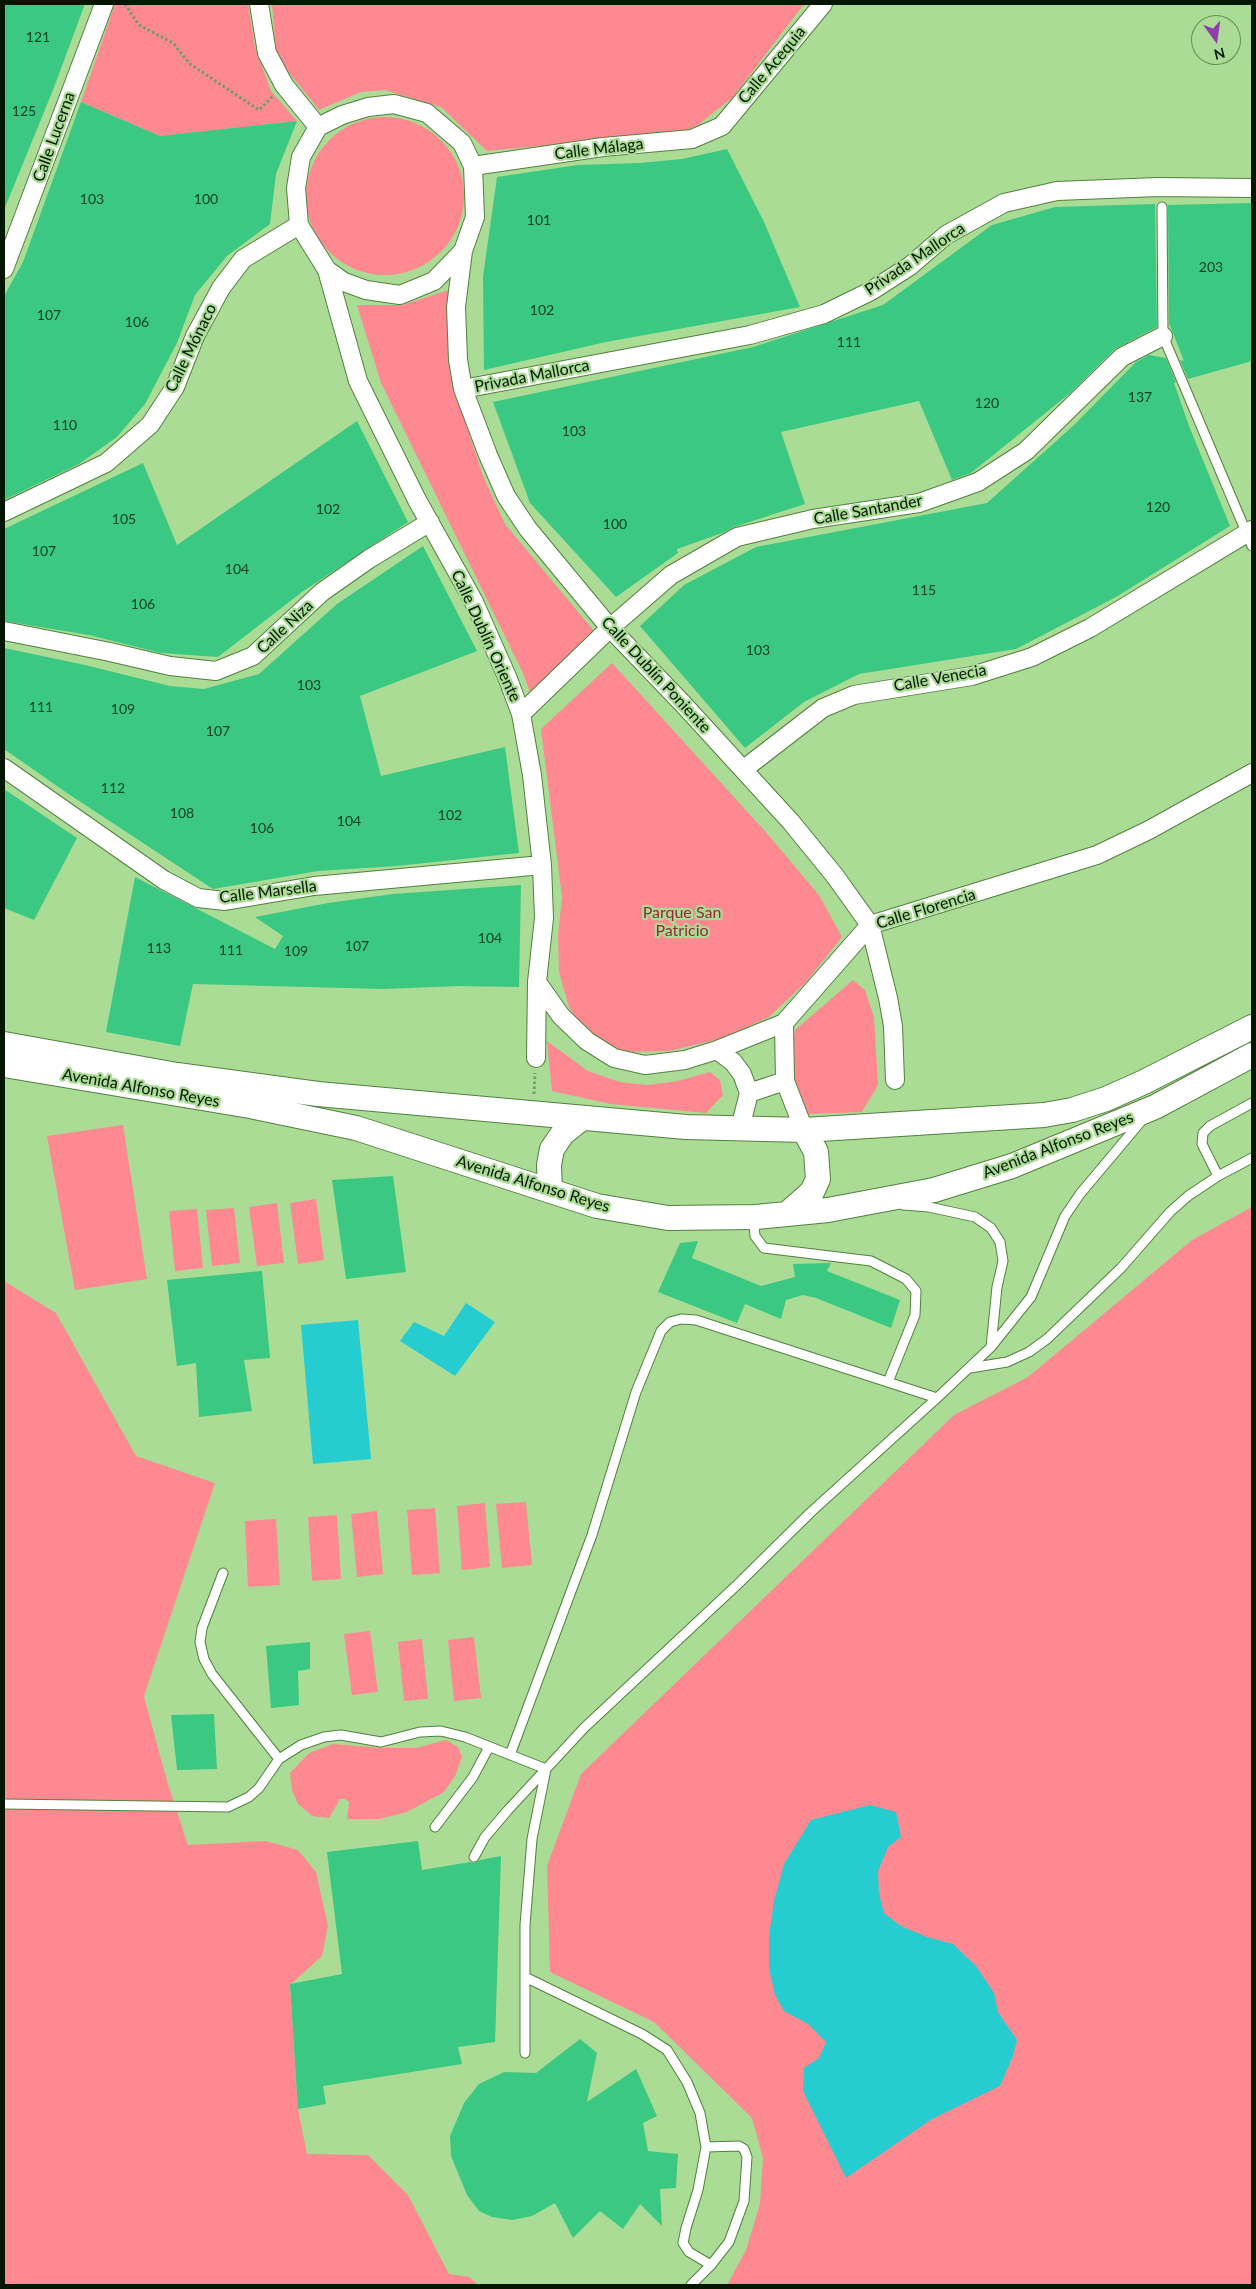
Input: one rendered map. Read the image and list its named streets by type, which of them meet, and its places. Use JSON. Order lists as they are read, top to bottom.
{
  "streets": {
    "main road": ["Avenida Alfonso Reyes"],
    "street": [
      "Calle Acequia",
      "Calle Lucerna",
      "Calle Málaga",
      "Privada Mallorca",
      "Calle Mónaco",
      "Calle Santander",
      "Calle Niza",
      "Calle Dublín Oriente",
      "Calle Dublín Poniente",
      "Calle Venecia",
      "Calle Marsella",
      "Calle Florencia"
    ]
  },
  "crossings": [
    ["Calle Acequia", "Calle Málaga"],
    ["Calle Málaga", "Calle Dublín Oriente"],
    ["Privada Mallorca", "Calle Dublín Poniente"],
    ["Calle Mónaco", "Calle Dublín Oriente"],
    ["Calle Santander", "Calle Dublín Oriente"],
    ["Calle Santander", "Calle Dublín Poniente"],
    ["Calle Niza", "Calle Dublín Oriente"],
    ["Calle Dublín Oriente", "Calle Dublín Poniente"],
    ["Calle Dublín Oriente", "Calle Marsella"],
    ["Calle Dublín Oriente", "Calle Florencia"],
    ["Calle Dublín Poniente", "Calle Venecia"],
    ["Calle Dublín Poniente", "Calle Florencia"]
  ],
  "parks": ["Parque San Patricio"],
  "house_numbers": [
    "121",
    "125",
    "103",
    "100",
    "101",
    "203",
    "102",
    "107",
    "106",
    "111",
    "137",
    "120",
    "110",
    "103",
    "120",
    "102",
    "105",
    "100",
    "107",
    "104",
    "115",
    "106",
    "103",
    "103",
    "111",
    "109",
    "107",
    "112",
    "108",
    "102",
    "104",
    "106",
    "104",
    "107",
    "113",
    "111",
    "109"
  ],
  "north": "bottom"
}
